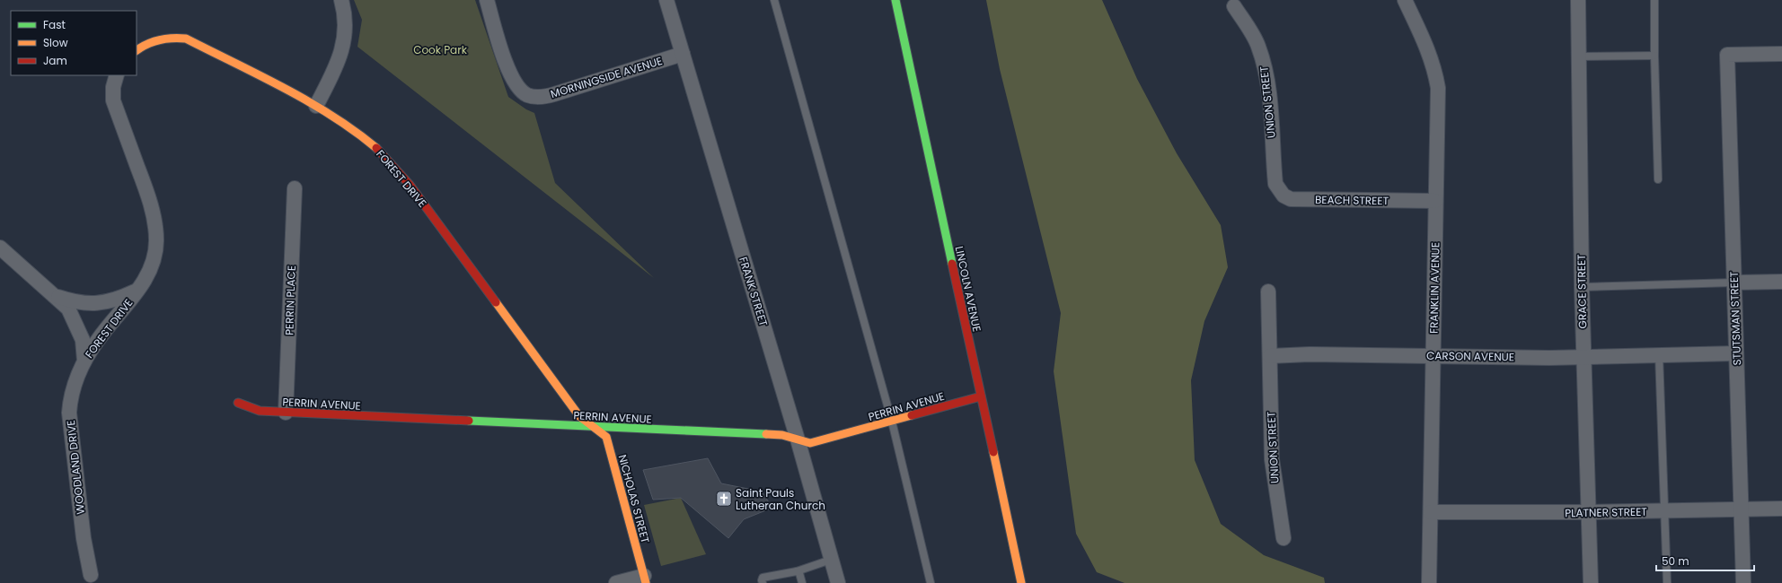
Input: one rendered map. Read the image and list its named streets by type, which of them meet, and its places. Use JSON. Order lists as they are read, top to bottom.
{
  "streets": {
    "street": [
      "MORNINGSIDE AVENUE",
      "UNION STREET",
      "FOREST DRIVE",
      "BEACH STREET",
      "FRANKLIN AVENUE",
      "LINCOLN AVENUE",
      "FRANK STREET",
      "GRACE STREET",
      "PERRIN PLACE",
      "STUTSMAN STREET",
      "CARSON AVENUE",
      "PERRIN AVENUE",
      "WOODLAND DRIVE",
      "NICHOLAS STREET",
      "PLATNER STREET"
    ]
  },
  "crossings": [
    ["MORNINGSIDE AVENUE", "FRANK STREET"],
    ["UNION STREET", "BEACH STREET"],
    ["UNION STREET", "CARSON AVENUE"],
    ["FOREST DRIVE", "PERRIN AVENUE"],
    ["FOREST DRIVE", "WOODLAND DRIVE"],
    ["FOREST DRIVE", "NICHOLAS STREET"],
    ["BEACH STREET", "FRANKLIN AVENUE"],
    ["FRANKLIN AVENUE", "CARSON AVENUE"],
    ["FRANKLIN AVENUE", "PLATNER STREET"],
    ["LINCOLN AVENUE", "PERRIN AVENUE"],
    ["FRANK STREET", "PERRIN AVENUE"],
    ["GRACE STREET", "CARSON AVENUE"],
    ["GRACE STREET", "PLATNER STREET"],
    ["PERRIN PLACE", "PERRIN AVENUE"],
    ["STUTSMAN STREET", "CARSON AVENUE"],
    ["STUTSMAN STREET", "PLATNER STREET"],
    ["PERRIN AVENUE", "NICHOLAS STREET"]
  ],
  "parks": ["Cook Park"],
  "places": {
    "church": ["Saint Pauls Lutheran Church"]
  },
  "legend": ["Fast", "Slow", "Jam"],
  "scale_bar": "50 m"
}
